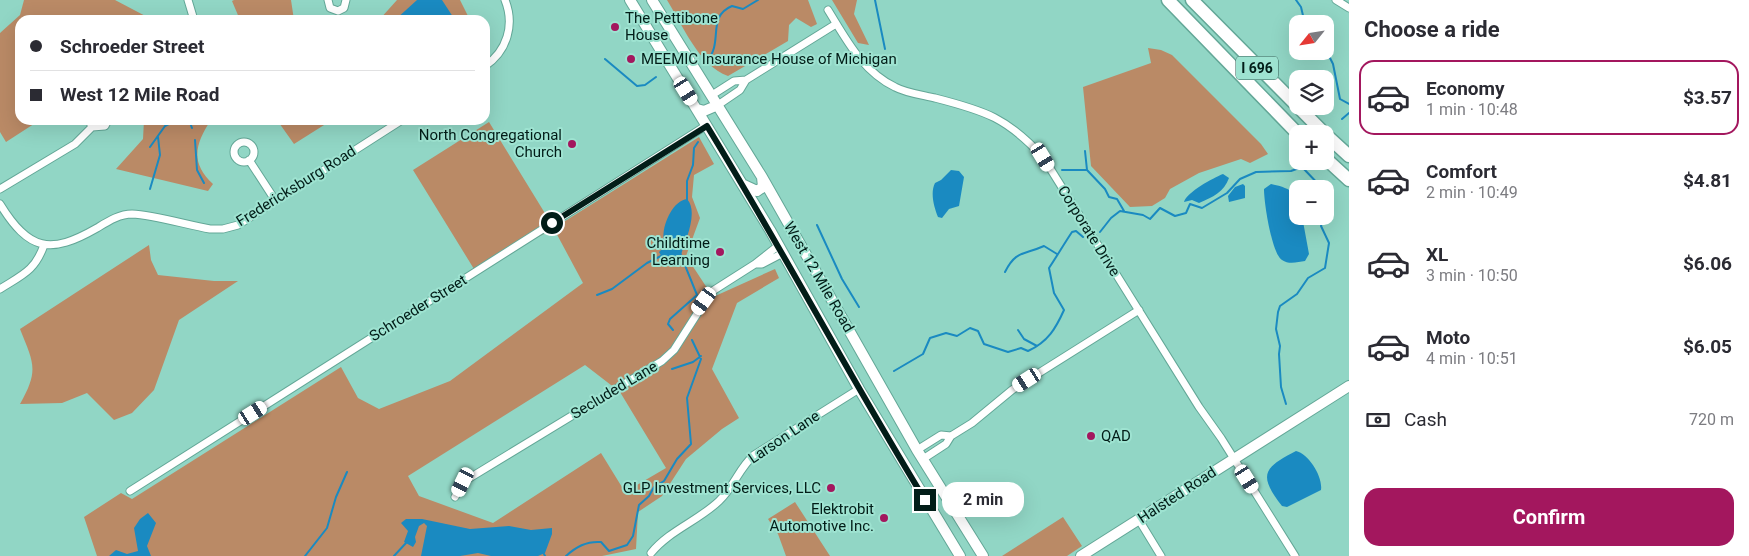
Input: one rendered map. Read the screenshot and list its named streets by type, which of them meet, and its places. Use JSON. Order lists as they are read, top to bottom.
{
  "streets": {
    "highway": ["I 696"],
    "main road": ["West 12 Mile Road", "Halsted Road"],
    "street": [
      "Fredericksburg Road",
      "Corporate Drive",
      "Schroeder Street",
      "Secluded Lane",
      "Larson Lane"
    ]
  },
  "crossings": [
    ["Corporate Drive", "Halsted Road"],
    ["West 12 Mile Road", "Schroeder Street"],
    ["West 12 Mile Road", "Secluded Lane"],
    ["West 12 Mile Road", "Larson Lane"]
  ],
  "places": [
    "The Pettibone House",
    "MEEMIC Insurance House of Michigan",
    "North Congregational Church",
    "Childtime Learning",
    "QAD",
    "GLP Investment Services, LLC",
    "Elektrobit Automotive Inc."
  ],
  "north": "bottom left",
  "page": {
    "heading": "Choose a ride",
    "map_buttons": ["+", "−"],
    "banner": ["Schroeder Street", "West 12 Mile Road"],
    "list": [
      {
        "name": "Economy",
        "note": "1 min · 10:48",
        "value": "$3.57"
      },
      {
        "name": "Comfort",
        "note": "2 min · 10:49",
        "value": "$4.81"
      },
      {
        "name": "XL",
        "note": "3 min · 10:50",
        "value": "$6.06"
      },
      {
        "name": "Moto",
        "note": "4 min · 10:51",
        "value": "$6.05"
      }
    ],
    "pay": ["Cash", "720 m"],
    "buttons": "Confirm",
    "bubble": "2 min"
  }
}
